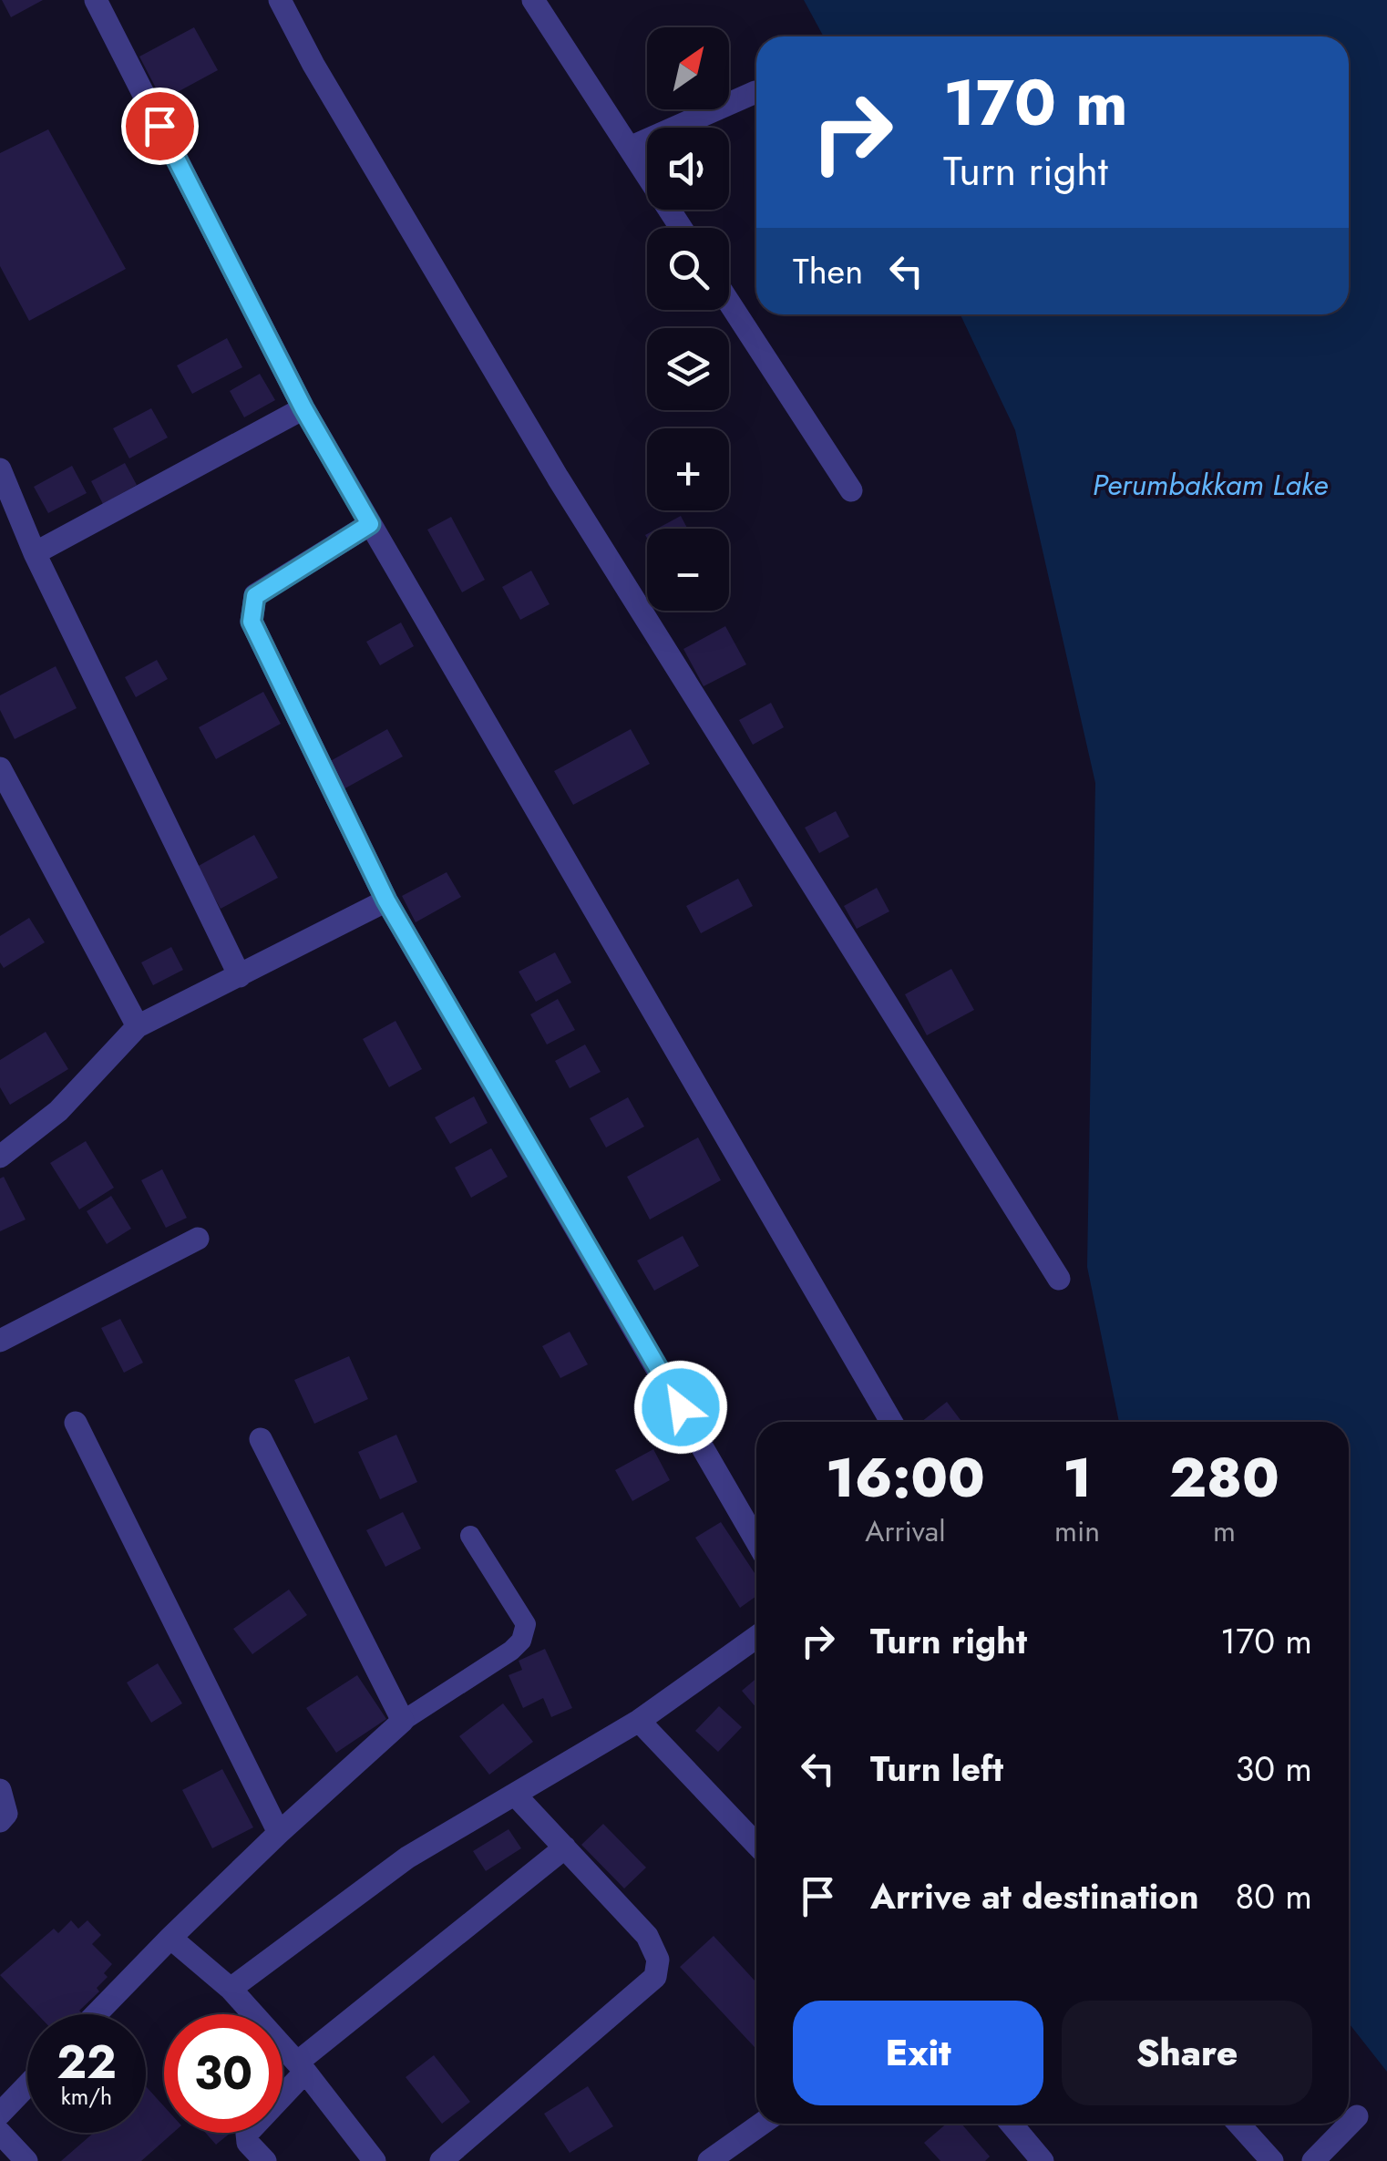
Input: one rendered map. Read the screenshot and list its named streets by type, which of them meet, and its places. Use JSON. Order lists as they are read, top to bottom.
{
  "water": ["Perumbakkam Lake"],
  "north": "top right",
  "page": {
    "map_buttons": ["+", "−"],
    "turn": ["170 m", "Turn right"],
    "then": "Then",
    "eta": [
      "16:00",
      "Arrival",
      "1",
      "min",
      "280",
      "m"
    ],
    "list": [
      {
        "name": "Turn right",
        "value": "170 m"
      },
      {
        "name": "Turn left",
        "value": "30 m"
      },
      {
        "name": "Arrive at destination",
        "value": "80 m"
      }
    ],
    "buttons": ["Exit", "Share"],
    "speed": "22 km/h",
    "limit": "30"
  }
}
